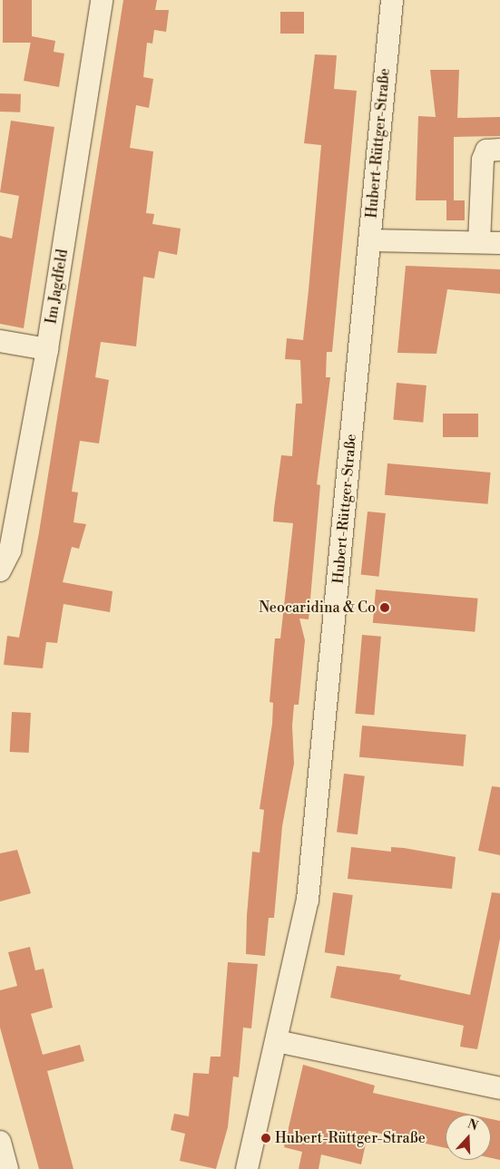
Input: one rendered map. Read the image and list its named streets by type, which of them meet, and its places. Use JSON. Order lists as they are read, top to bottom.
{
  "streets": {
    "street": ["Hubert-Rüttger-Straße", "Im Jagdfeld"]
  },
  "places": ["Neocaridina & Co", "Hubert-Rüttger-Straße"],
  "north": "top"
}
